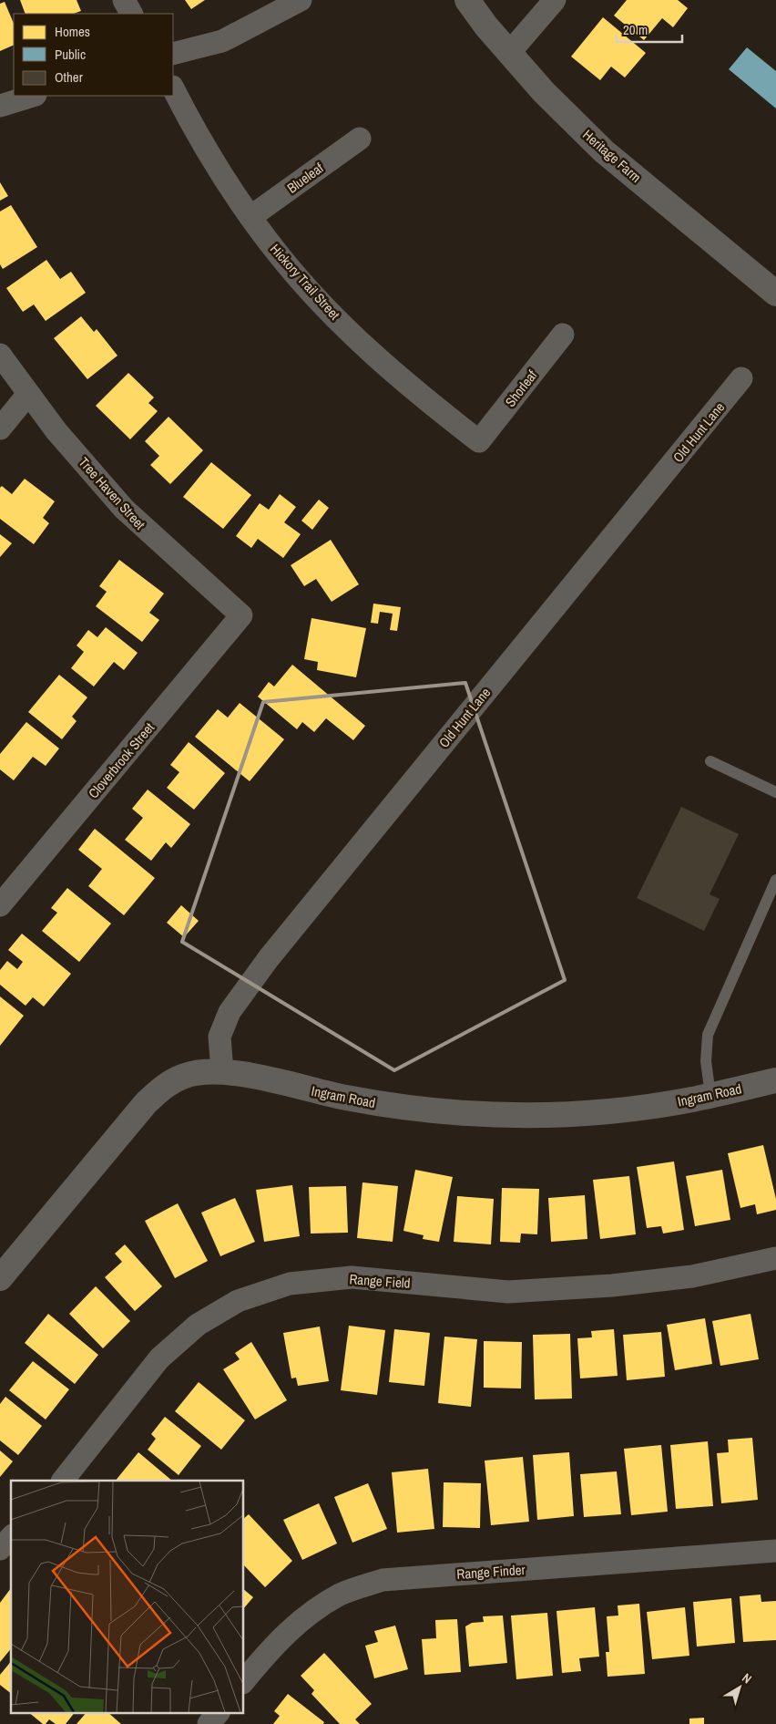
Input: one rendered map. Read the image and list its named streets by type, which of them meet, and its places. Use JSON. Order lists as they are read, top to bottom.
{
  "streets": {
    "street": [
      "Heritage Farm",
      "Blueleaf",
      "Hickory Trail Street",
      "Shorleaf",
      "Old Hunt Lane",
      "Tree Haven Street",
      "Cloverbrook Street",
      "Ingram Road",
      "Range Field",
      "Range Finder"
    ]
  },
  "crossings": [
    ["Blueleaf", "Hickory Trail Street"],
    ["Hickory Trail Street", "Shorleaf"],
    ["Old Hunt Lane", "Ingram Road"],
    ["Tree Haven Street", "Cloverbrook Street"]
  ],
  "legend": ["Homes", "Public", "Other"],
  "scale_bar": "20 m",
  "north": "top right"
}
